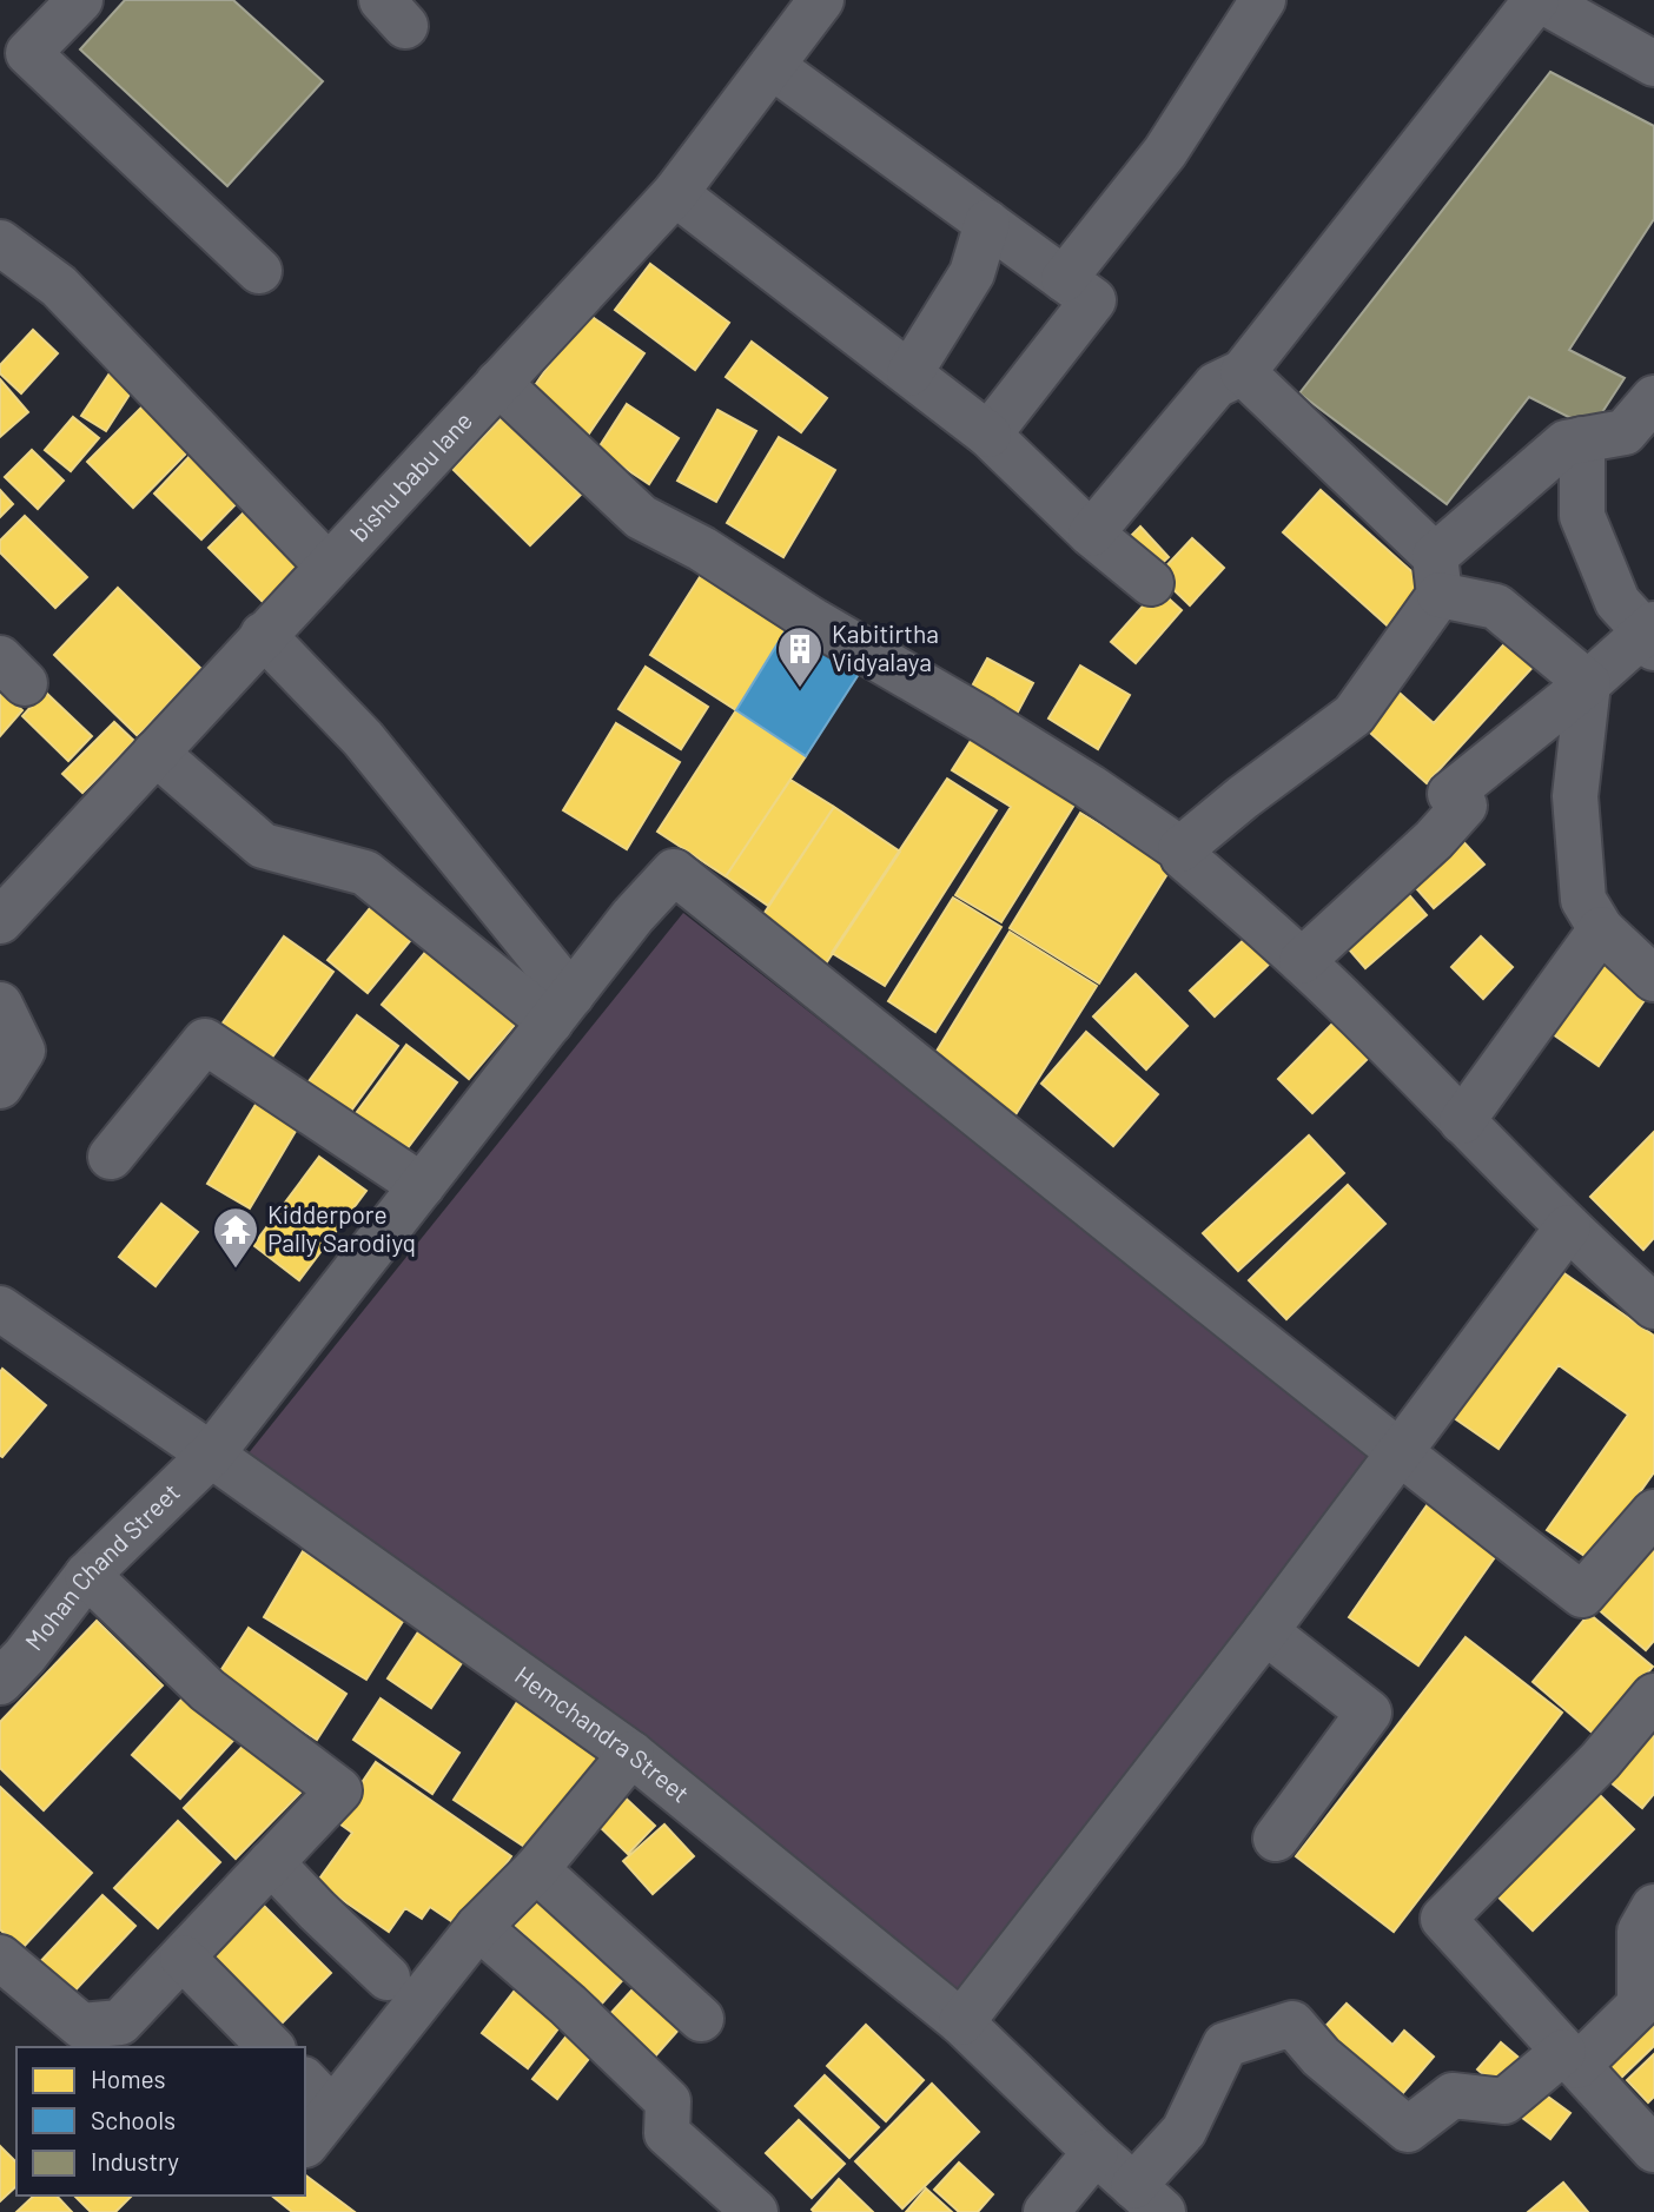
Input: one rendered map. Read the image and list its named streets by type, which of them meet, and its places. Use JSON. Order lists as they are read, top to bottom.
{
  "streets": {
    "street": ["bishu babu lane", "Mohan Chand Street", "Hemchandra Street"]
  },
  "crossings": [
    ["Mohan Chand Street", "Hemchandra Street"]
  ],
  "places": {
    "building": ["Kabitirtha Vidyalaya"],
    "temple": ["Kidderpore Pally Sarodiyq"]
  },
  "legend": ["Homes", "Schools", "Industry"]
}
